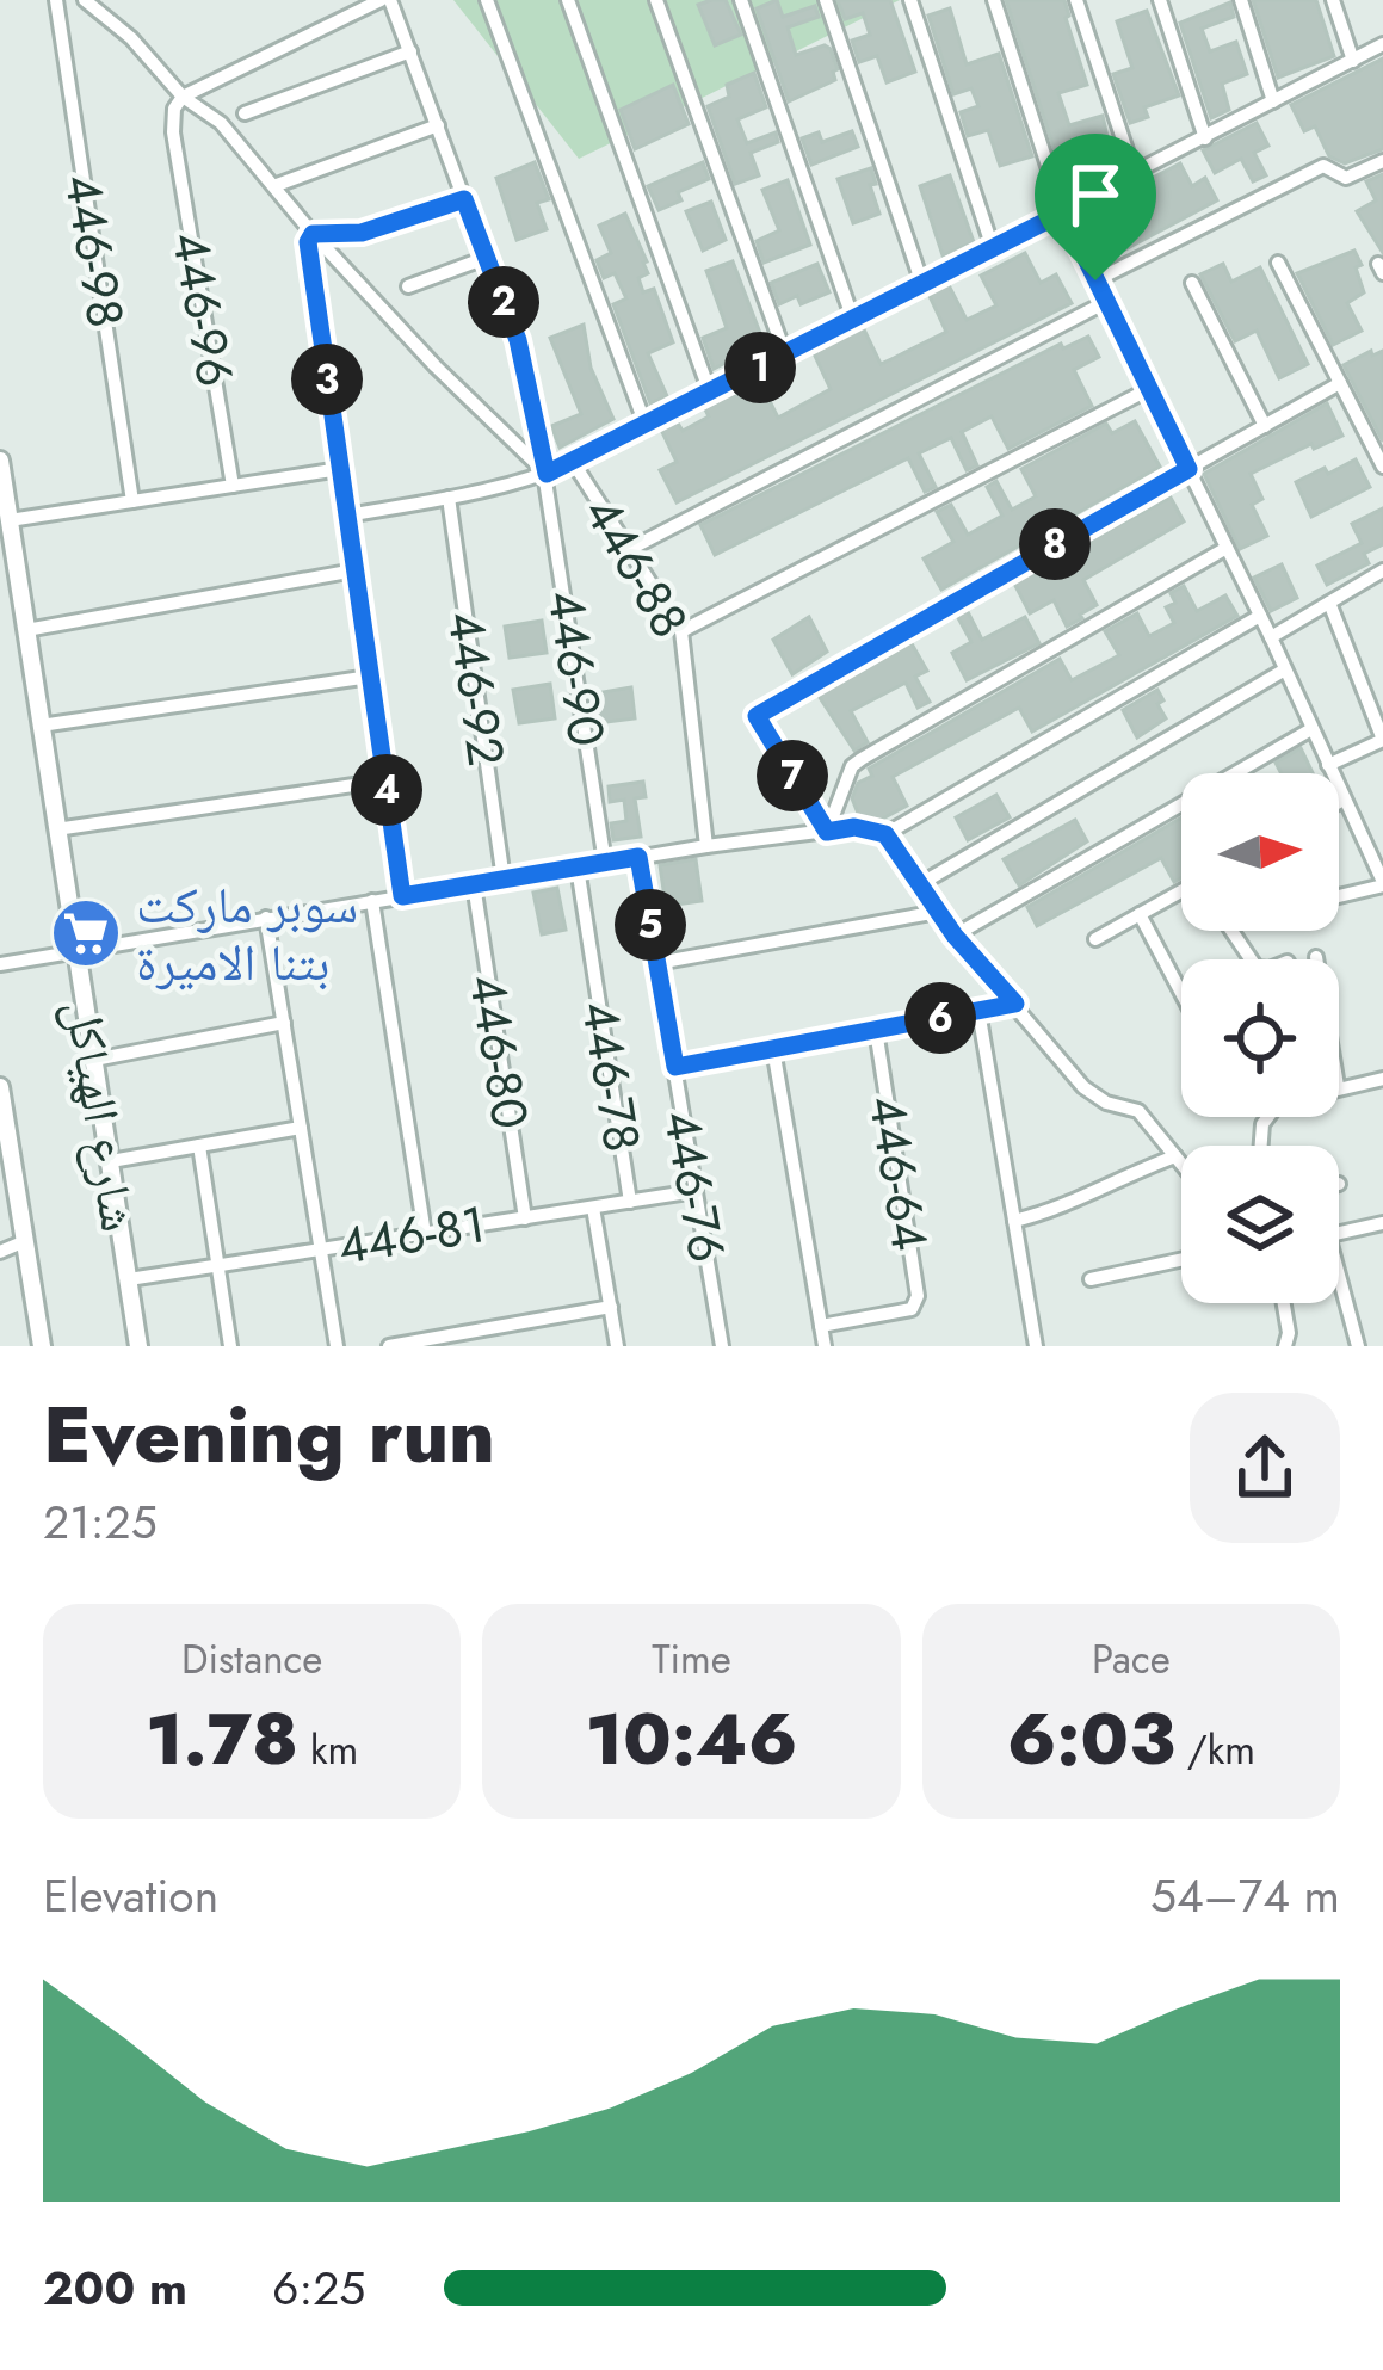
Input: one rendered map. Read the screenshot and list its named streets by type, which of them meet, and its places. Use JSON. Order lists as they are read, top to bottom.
{
  "streets": {
    "street": [
      "446-98",
      "446-96",
      "446-88",
      "446-90",
      "446-92",
      "446-80",
      "446-78",
      "شارع الهياكل",
      "446-64",
      "446-76",
      "446-81"
    ]
  },
  "crossings": [
    ["446-80", "446-81"],
    ["446-78", "446-81"],
    ["شارع الهياكل", "446-81"],
    ["446-76", "446-81"]
  ],
  "places": {
    "supermarket": ["سوبر ماركت بتنا الاميرة"]
  },
  "north": "right",
  "page": {
    "pins": [
      "2",
      "1",
      "3",
      "8",
      "7",
      "4",
      "5",
      "6"
    ],
    "heading": ["Evening run", "21:25"],
    "stats": [
      ["Distance", "1.78 km"],
      ["Time", "10:46"],
      ["Pace", "6:03 /km"]
    ],
    "chart": ["Elevation", "54–74 m"],
    "list": [
      {
        "name": "200 m",
        "note": "6:25"
      }
    ]
  }
}
